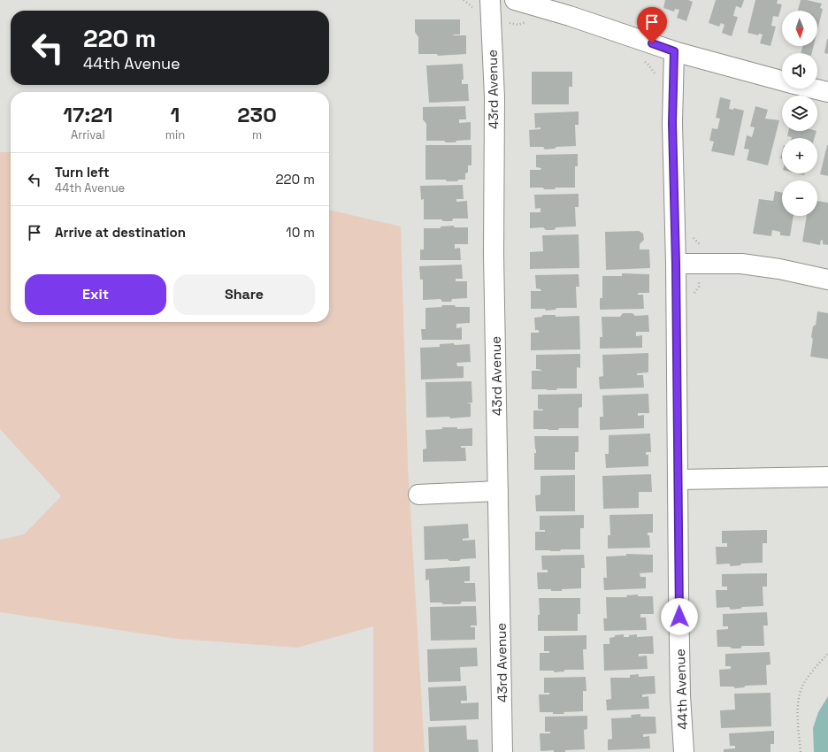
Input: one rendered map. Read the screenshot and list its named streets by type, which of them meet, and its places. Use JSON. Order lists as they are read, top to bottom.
{
  "streets": {
    "street": ["43rd Avenue", "44th Avenue"]
  },
  "north": "bottom",
  "page": {
    "map_buttons": ["+", "−"],
    "turn": ["220 m", "44th Avenue"],
    "eta": [
      "17:21",
      "Arrival",
      "1",
      "min",
      "230",
      "m"
    ],
    "list": [
      {
        "name": "Turn left",
        "note": "44th Avenue",
        "value": "220 m"
      },
      {
        "name": "Arrive at destination",
        "value": "10 m"
      }
    ],
    "buttons": ["Exit", "Share"]
  }
}
